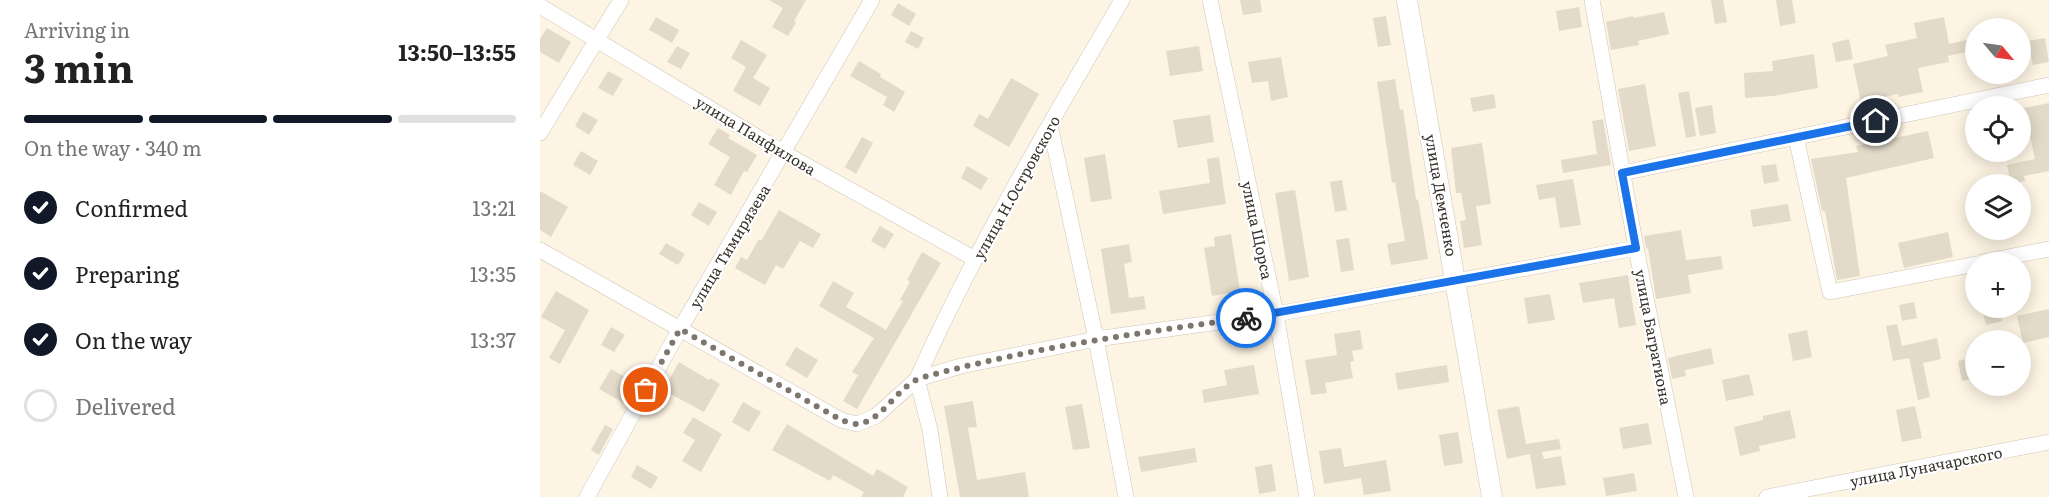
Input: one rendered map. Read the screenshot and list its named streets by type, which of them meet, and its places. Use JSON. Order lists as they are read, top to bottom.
{
  "streets": {
    "street": [
      "улица Панфилова",
      "улица Н.Островского",
      "улица Демченко",
      "улица Щорса",
      "улица Тимирязева",
      "улица Багратиона",
      "улица Луначарского"
    ]
  },
  "crossings": [
    ["улица Панфилова", "улица Н.Островского"],
    ["улица Панфилова", "улица Тимирязева"]
  ],
  "north": "bottom right",
  "page": {
    "heading": ["3 min", "Arriving in", "13:50–13:55"],
    "map_buttons": ["+", "−"],
    "bar": "On the way · 340 m",
    "list": [
      ["Confirmed", "13:21"],
      ["Preparing", "13:35"],
      ["On the way", "13:37"],
      "Delivered"
    ]
  }
}
